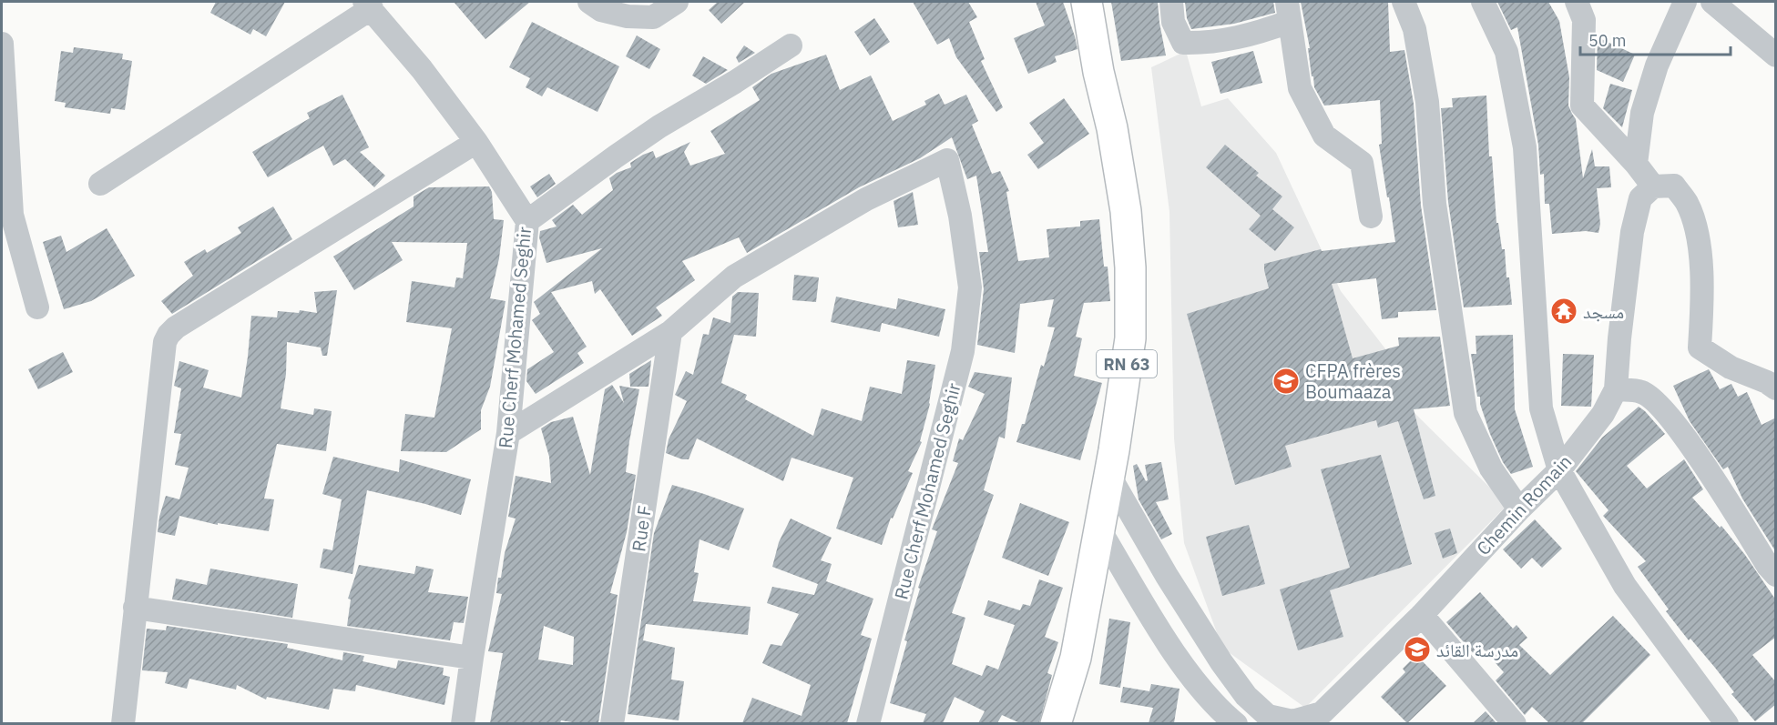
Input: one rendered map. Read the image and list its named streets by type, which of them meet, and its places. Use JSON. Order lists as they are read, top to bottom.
{
  "streets": {
    "main road": ["RN 63"],
    "street": ["Rue Cherf Mohamed Seghir", "Chemin Romain", "Rue F"]
  },
  "crossings": [
    ["Rue Cherf Mohamed Seghir", "Rue F"],
    ["RN 63", "Chemin Romain"]
  ],
  "places": {
    "temple": ["مسجد"],
    "school or university": ["CFPA frères Boumaaza", "مدرسة القائد"]
  },
  "scale_bar": "50 m"
}
